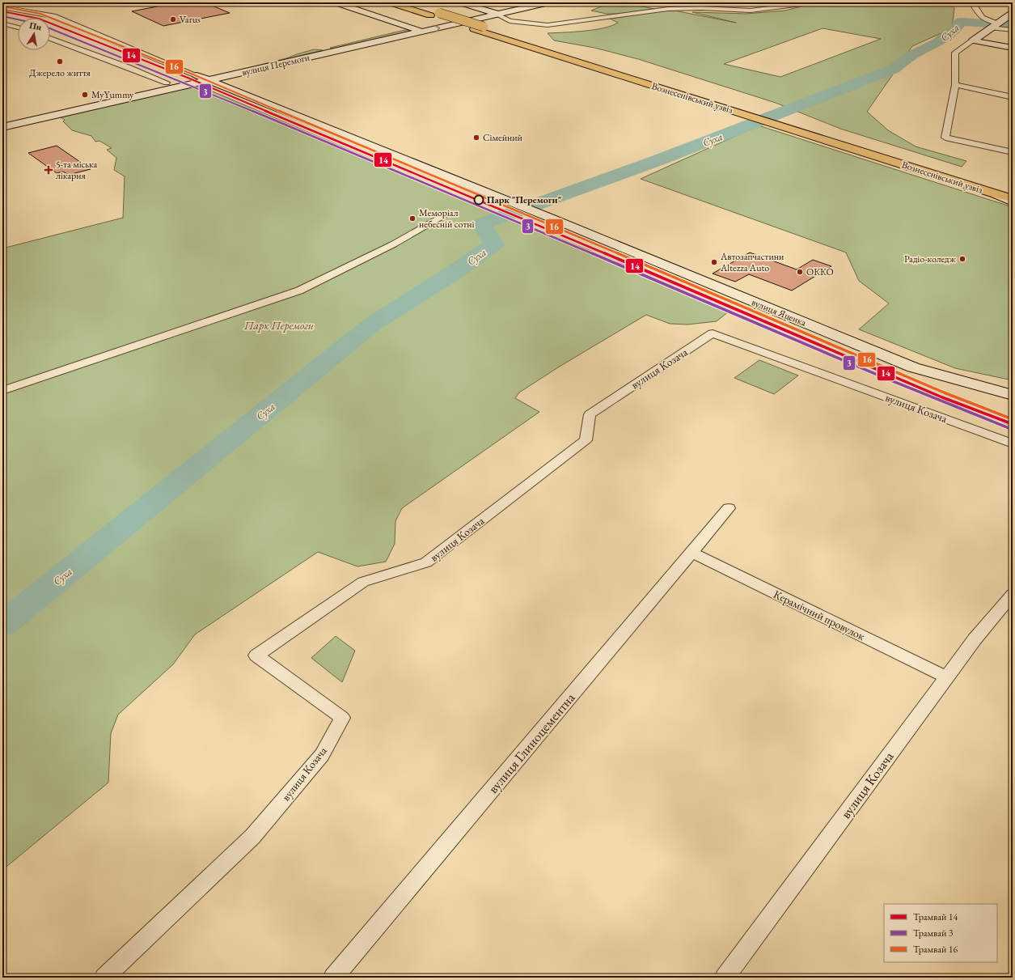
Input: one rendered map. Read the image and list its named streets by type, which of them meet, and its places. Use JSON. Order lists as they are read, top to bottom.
{
  "streets": {
    "main road": ["вулиця Перемоги", "Вознесенівський узвіз", "вулиця Яценка"],
    "street": ["вулиця Козача", "Керамічний провулок", "вулиця Глиноцементна"]
  },
  "crossings": [
    ["вулиця Перемоги", "вулиця Яценка"],
    ["вулиця Козача", "Керамічний провулок"],
    ["Керамічний провулок", "вулиця Глиноцементна"]
  ],
  "water": ["Суха"],
  "parks": ["Парк Перемоги"],
  "places": {
    "other": [
      "Varus",
      "Джерело життя",
      "MyYummy",
      "Сімейний",
      "Парк \"Перемоги\"",
      "Меморіал небесній сотні",
      "Радіо-коледж",
      "Автозапчастини Altezza Auto",
      "ОККО"
    ],
    "health": ["5-та міська лікарня"]
  },
  "lines": ["tram line 16", "tram line 14", "tram line 3"],
  "legend": ["Трамвай 14", "Трамвай 3", "Трамвай 16"],
  "north": "top"
}
